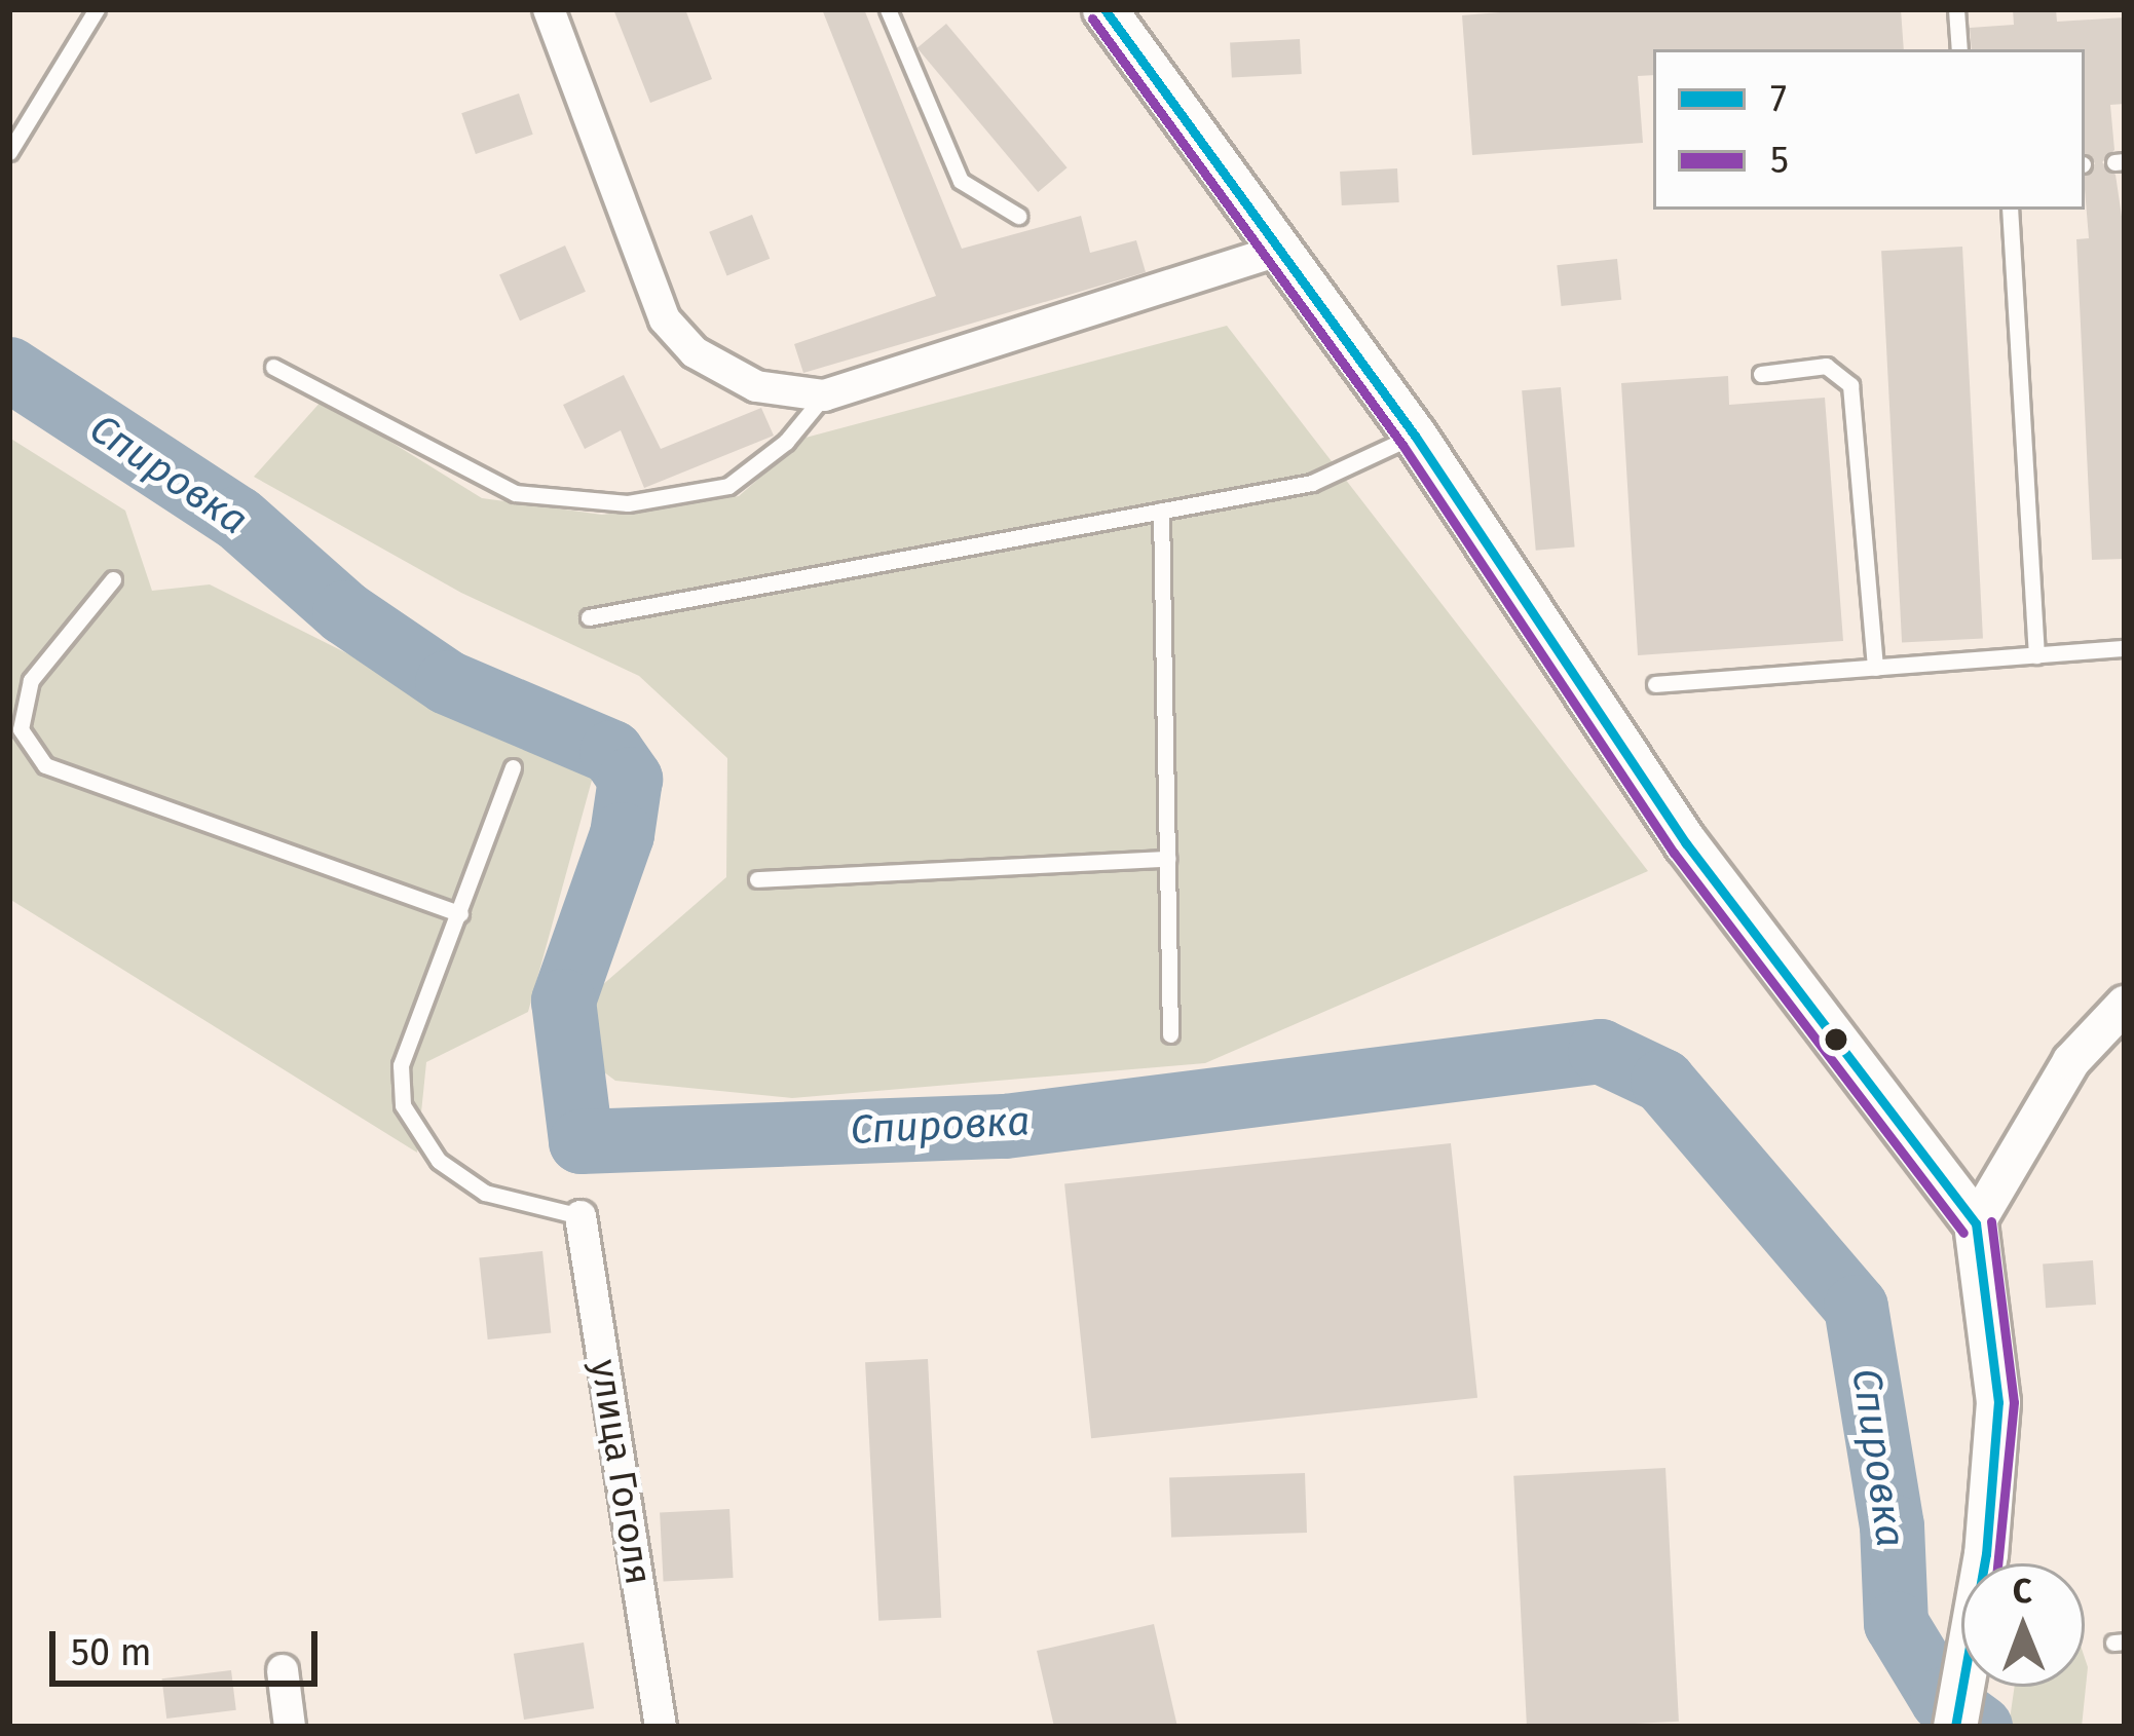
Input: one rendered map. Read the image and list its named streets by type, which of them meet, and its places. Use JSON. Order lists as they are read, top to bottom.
{
  "streets": {
    "street": ["улица Гоголя"]
  },
  "water": ["Спировка"],
  "lines": ["transit line 7", "transit line 5"],
  "legend": ["7", "5"],
  "scale_bar": "50 m",
  "north": "top"
}
